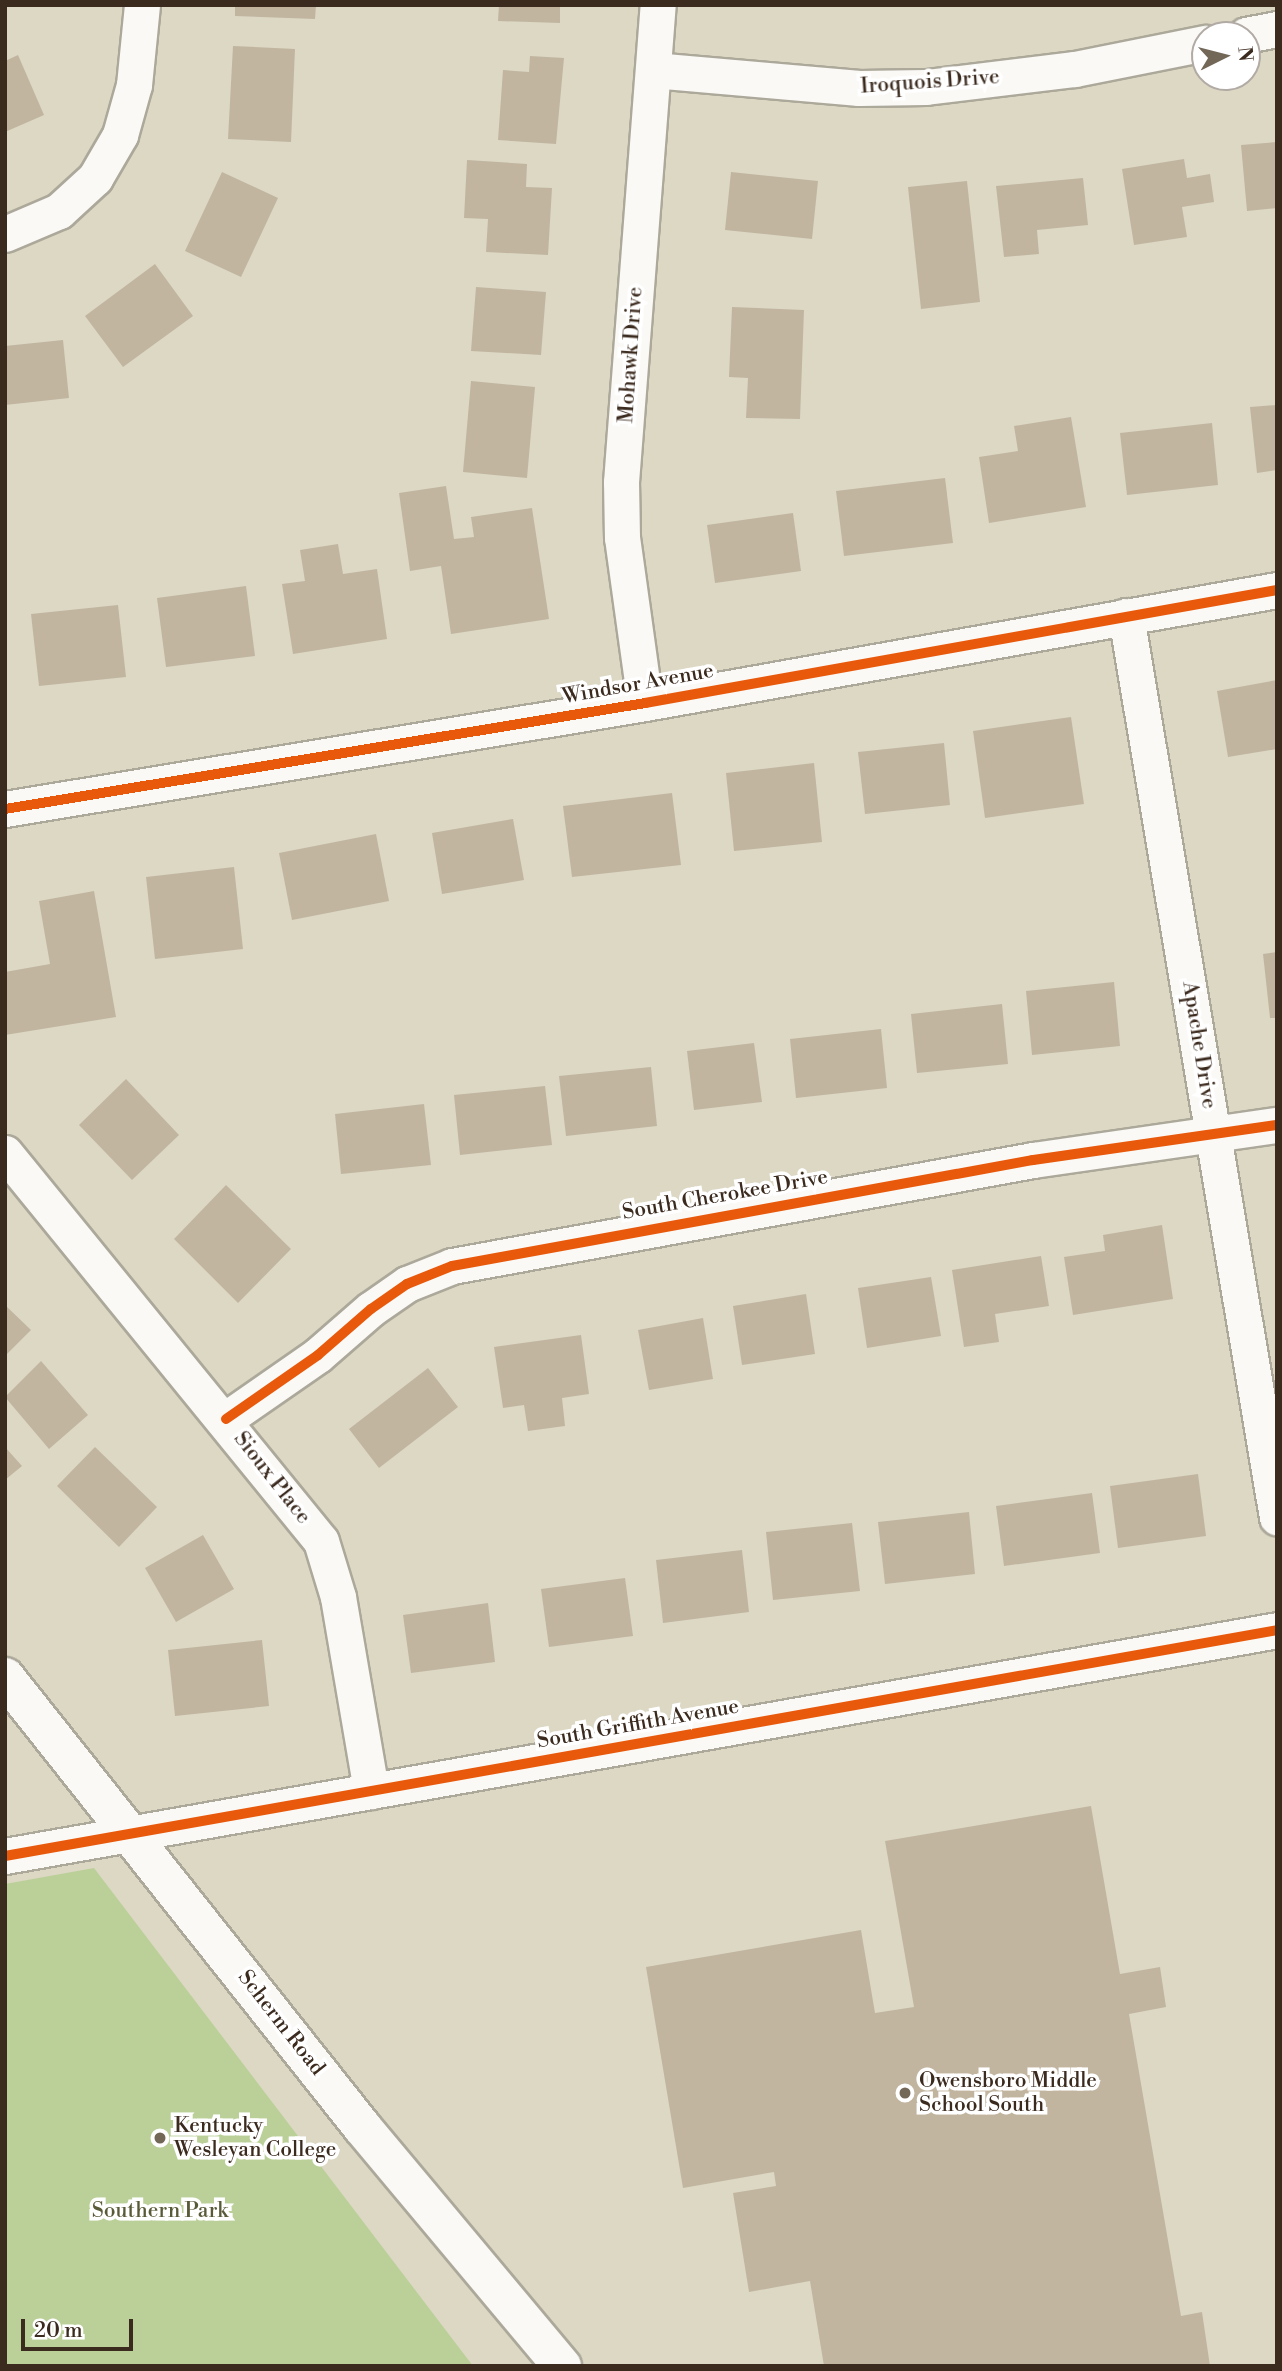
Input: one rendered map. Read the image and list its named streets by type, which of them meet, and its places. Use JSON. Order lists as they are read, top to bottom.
{
  "streets": {
    "street": [
      "Iroquois Drive",
      "Mohawk Drive",
      "Windsor Avenue",
      "Apache Drive",
      "South Cherokee Drive",
      "Sioux Place",
      "South Griffith Avenue",
      "Scherm Road"
    ]
  },
  "crossings": [
    ["Iroquois Drive", "Mohawk Drive"],
    ["Mohawk Drive", "Windsor Avenue"],
    ["Windsor Avenue", "Apache Drive"],
    ["Apache Drive", "South Cherokee Drive"],
    ["South Cherokee Drive", "Sioux Place"],
    ["Sioux Place", "South Griffith Avenue"],
    ["South Griffith Avenue", "Scherm Road"]
  ],
  "parks": ["Southern Park"],
  "places": ["Owensboro Middle School South", "Kentucky Wesleyan College"],
  "scale_bar": "20 m",
  "north": "right"
}
